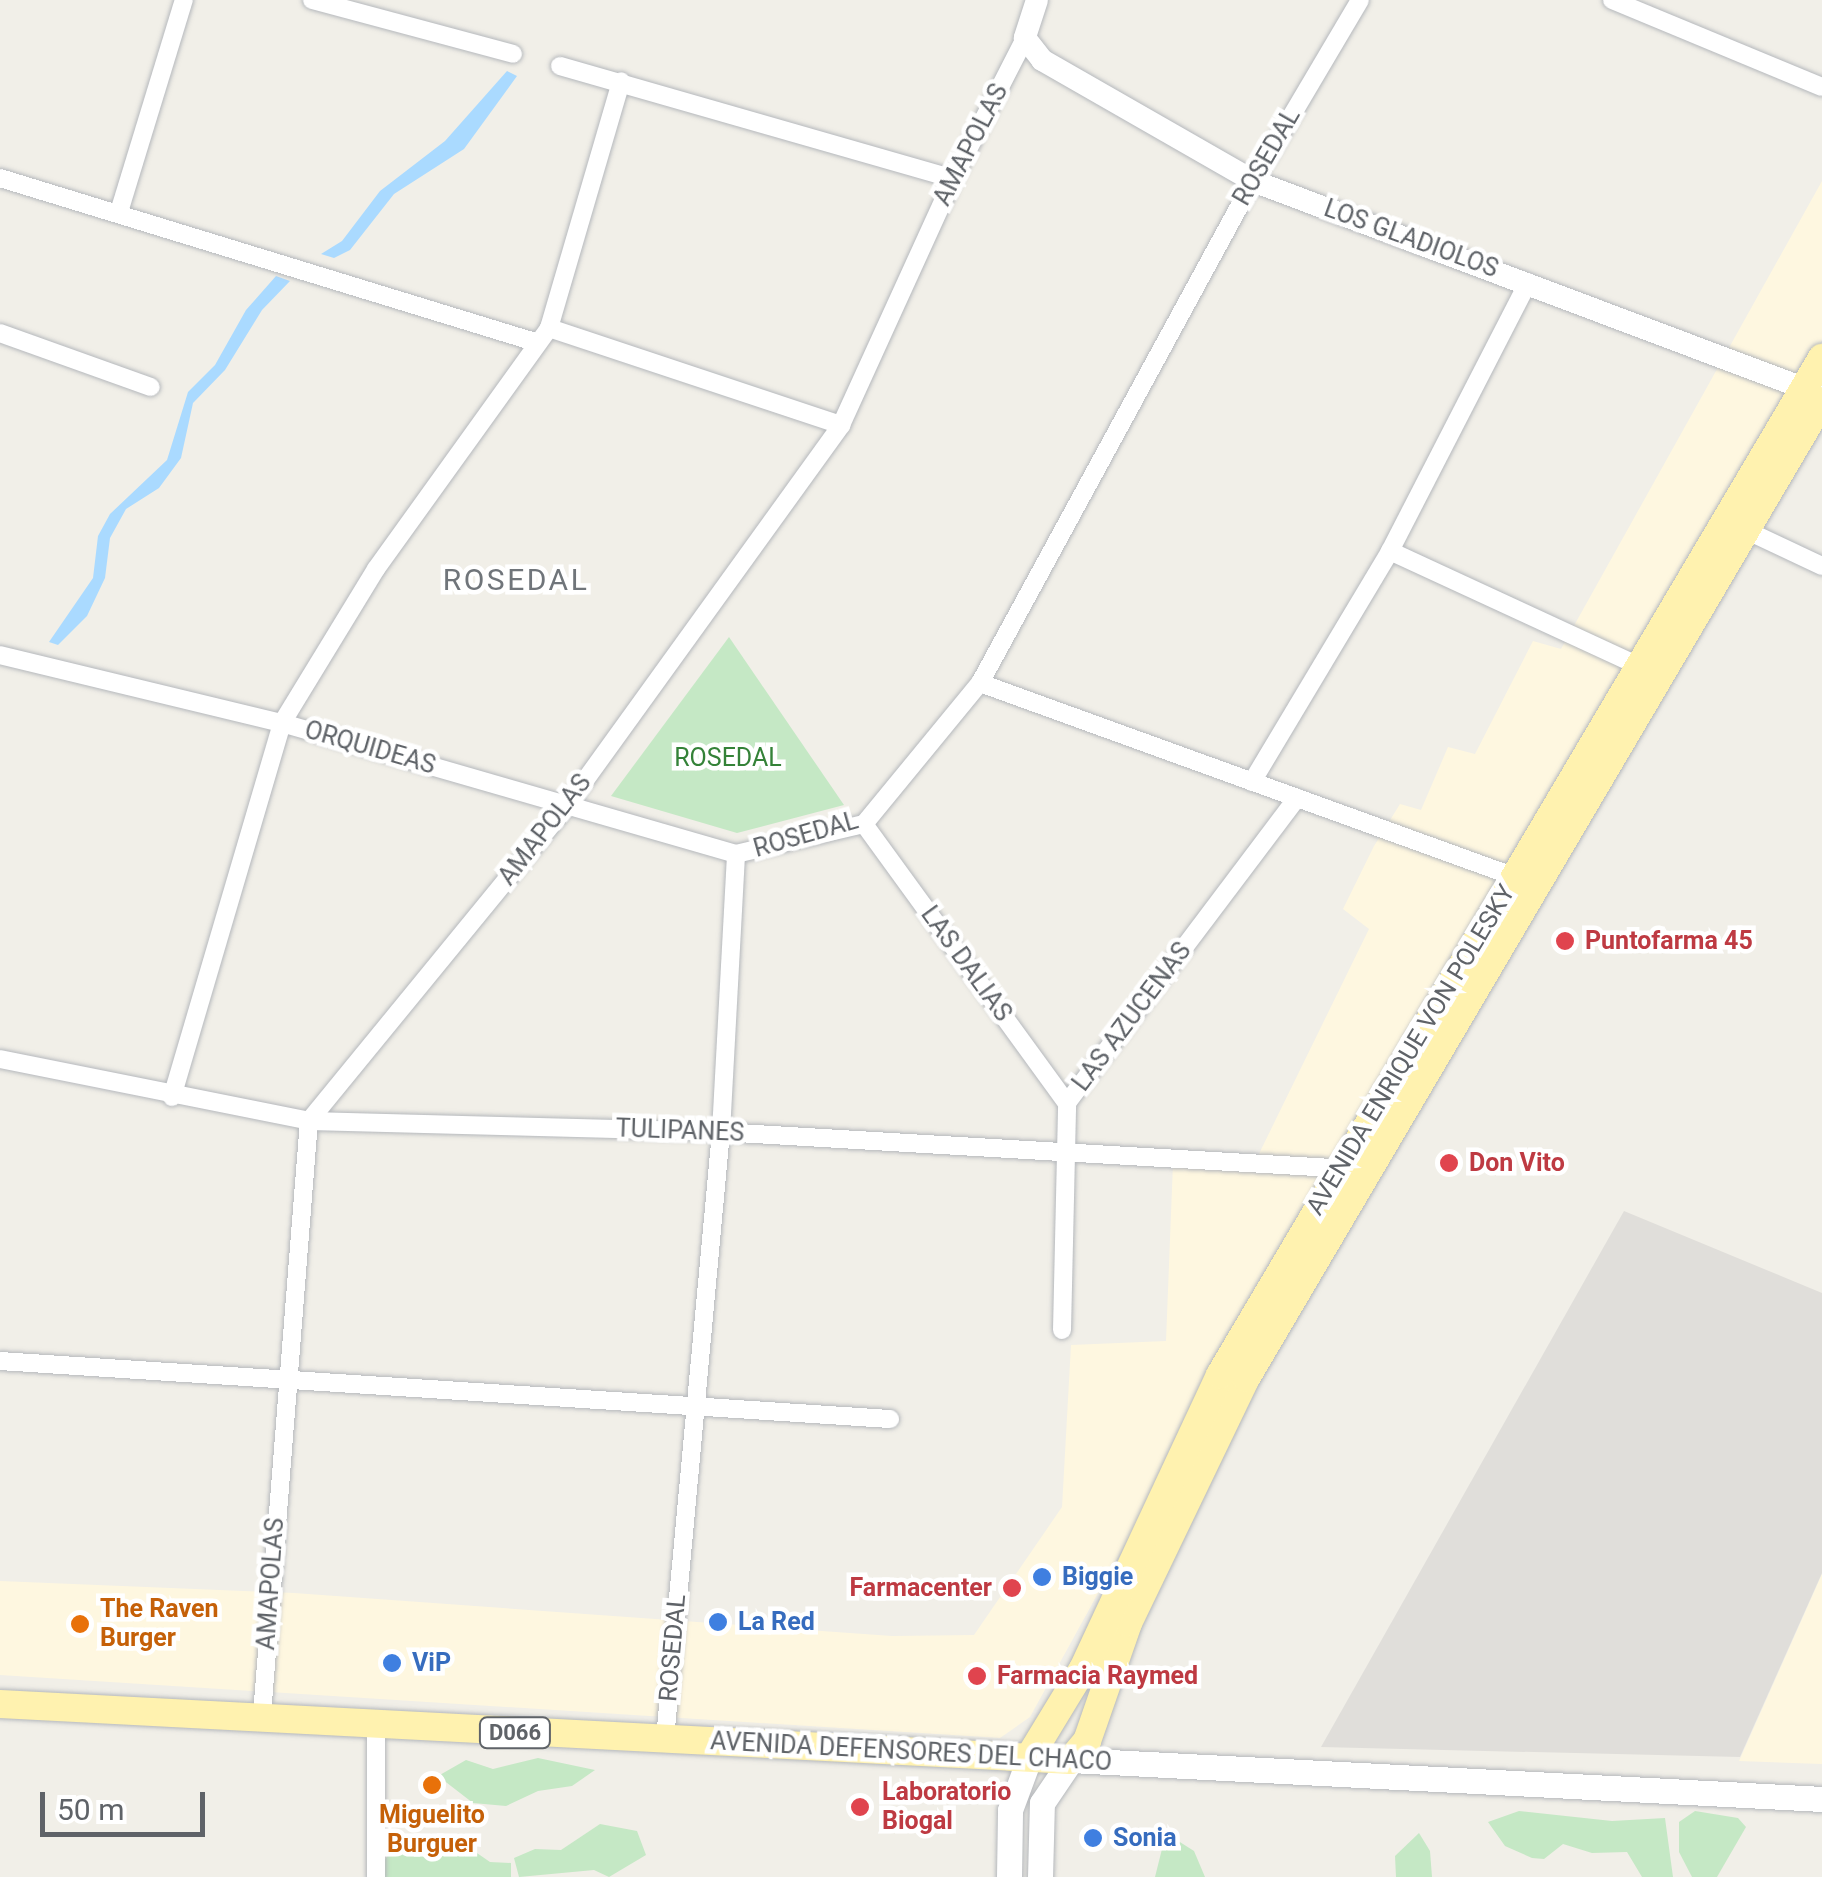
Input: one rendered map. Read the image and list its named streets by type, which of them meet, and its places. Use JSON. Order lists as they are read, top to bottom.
{
  "streets": {
    "main road": ["AVENIDA ENRIQUE VON POLESKY", "D066", "AVENIDA DEFENSORES DEL CHACO"],
    "street": [
      "AMAPOLAS",
      "ROSEDAL",
      "LOS GLADIOLOS",
      "ORQUIDEAS",
      "LAS DALIAS",
      "LAS AZUCENAS",
      "TULIPANES"
    ]
  },
  "crossings": [
    ["AMAPOLAS", "LOS GLADIOLOS"],
    ["AMAPOLAS", "ORQUIDEAS"],
    ["AMAPOLAS", "TULIPANES"],
    ["AMAPOLAS", "AVENIDA DEFENSORES DEL CHACO"],
    ["ROSEDAL", "LOS GLADIOLOS"],
    ["ROSEDAL", "ORQUIDEAS"],
    ["ROSEDAL", "LAS DALIAS"],
    ["ROSEDAL", "TULIPANES"],
    ["ROSEDAL", "AVENIDA DEFENSORES DEL CHACO"],
    ["LOS GLADIOLOS", "AVENIDA ENRIQUE VON POLESKY"],
    ["LAS DALIAS", "LAS AZUCENAS"],
    ["LAS AZUCENAS", "TULIPANES"],
    ["AVENIDA ENRIQUE VON POLESKY", "TULIPANES"],
    ["AVENIDA ENRIQUE VON POLESKY", "AVENIDA DEFENSORES DEL CHACO"]
  ],
  "districts": ["ROSEDAL"],
  "parks": ["ROSEDAL"],
  "places": [
    "Puntofarma 45",
    "Don Vito",
    "Biggie",
    "Farmacenter",
    "La Red",
    "The Raven Burger",
    "ViP",
    "Farmacia Raymed",
    "Miguelito Burguer",
    "Laboratorio Biogal",
    "Sonia"
  ],
  "scale_bar": "50 m"
}
